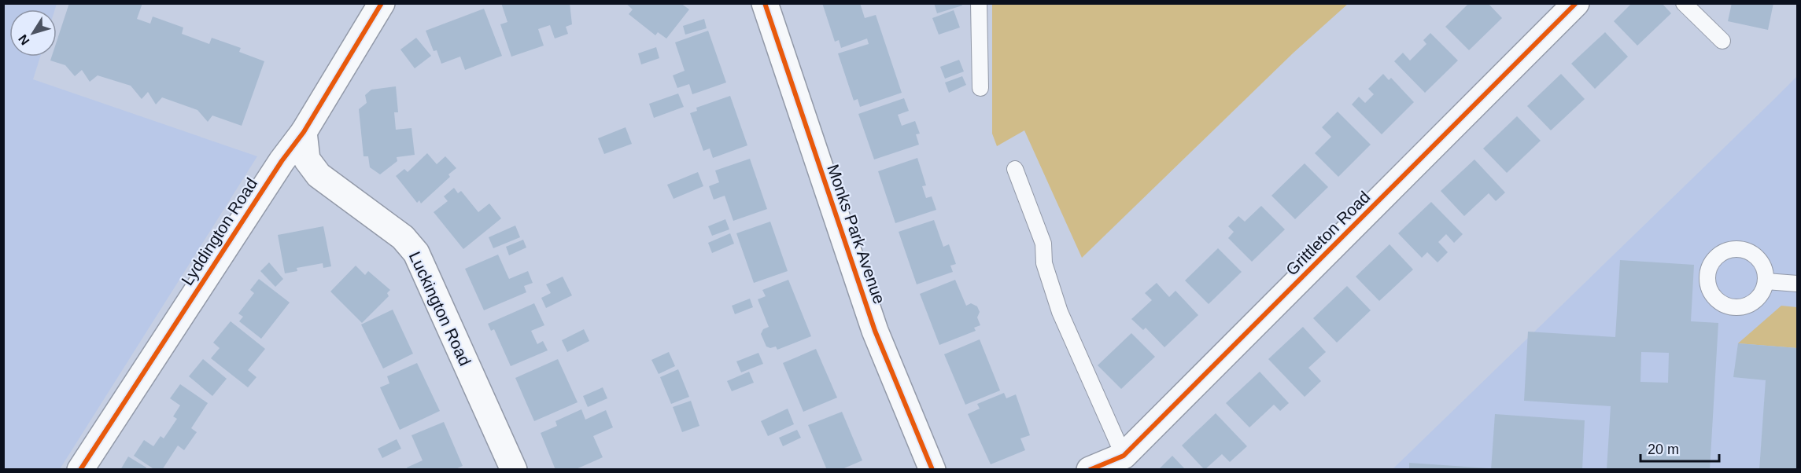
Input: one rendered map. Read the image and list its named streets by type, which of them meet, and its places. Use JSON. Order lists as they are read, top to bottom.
{
  "streets": {
    "street": [
      "Lyddington Road",
      "Grittleton Road",
      "Monks Park Avenue",
      "Luckington Road"
    ]
  },
  "crossings": [
    ["Lyddington Road", "Luckington Road"]
  ],
  "scale_bar": "20 m",
  "north": "bottom left"
}
